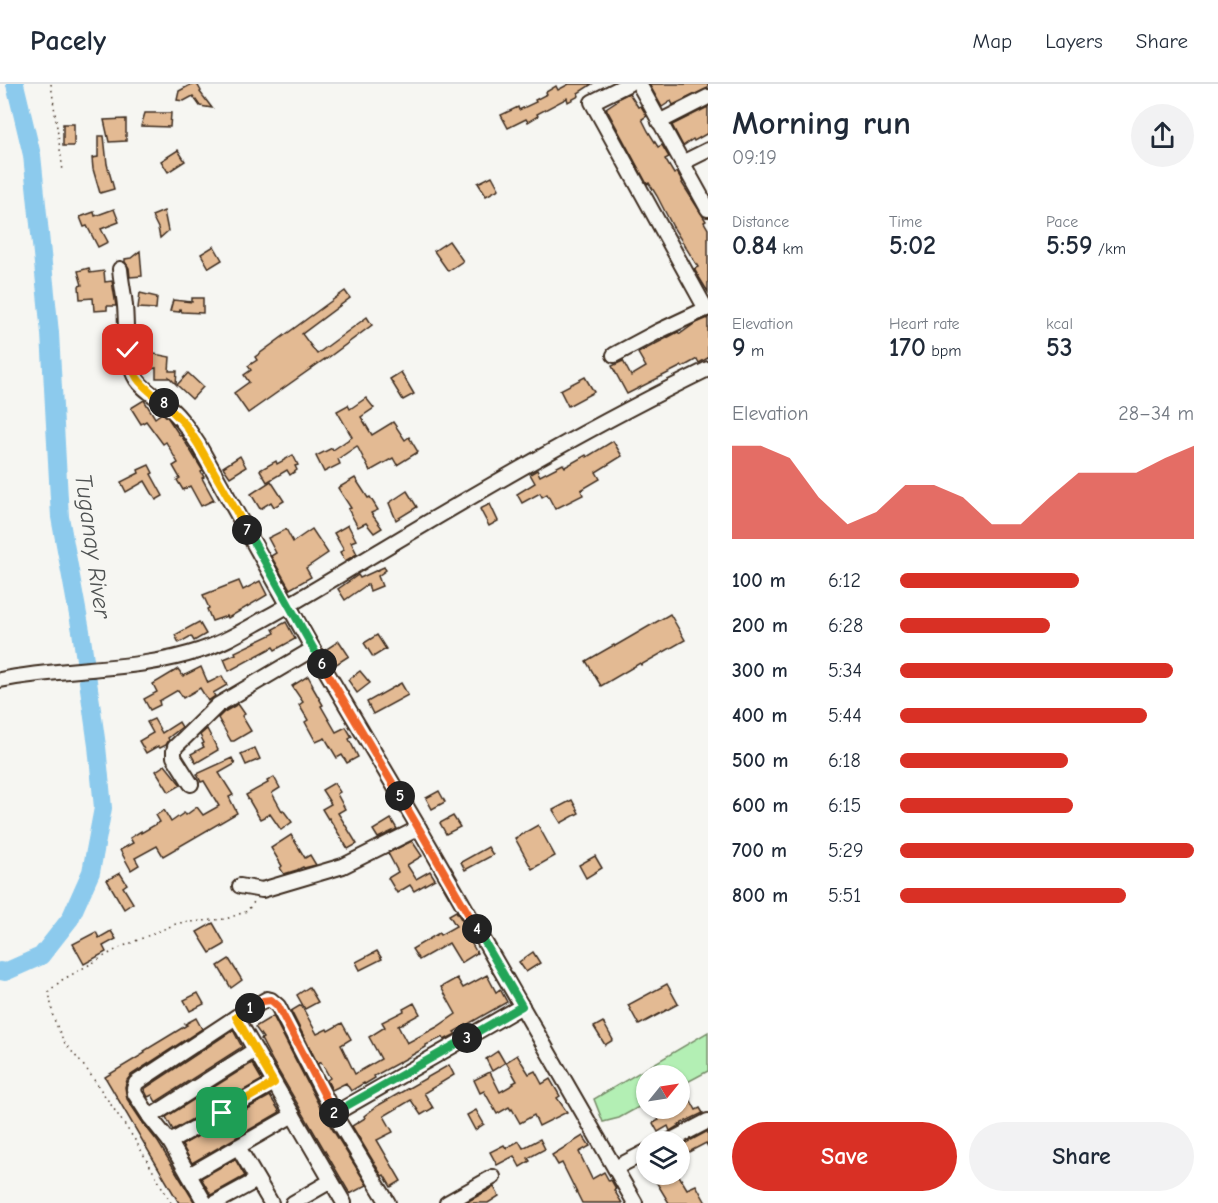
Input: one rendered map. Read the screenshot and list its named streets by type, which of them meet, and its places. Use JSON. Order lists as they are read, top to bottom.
{
  "water": ["Tuganay River"],
  "north": "top right",
  "page": {
    "header": "Pacely",
    "nav": ["Map", "Layers", "Share"],
    "heading": ["Morning run", "09:19"],
    "stats": [
      ["Distance", "0.84 km"],
      ["Time", "5:02"],
      ["Pace", "5:59 /km"],
      ["Elevation", "9 m"],
      ["Heart rate", "170 bpm"],
      ["kcal", "53"]
    ],
    "pins": [
      "8",
      "7",
      "6",
      "5",
      "4",
      "1",
      "3",
      "2"
    ],
    "chart": ["Elevation", "28–34 m"],
    "list": [
      {
        "name": "100 m",
        "note": "6:12"
      },
      {
        "name": "200 m",
        "note": "6:28"
      },
      {
        "name": "300 m",
        "note": "5:34"
      },
      {
        "name": "400 m",
        "note": "5:44"
      },
      {
        "name": "500 m",
        "note": "6:18"
      },
      {
        "name": "600 m",
        "note": "6:15"
      },
      {
        "name": "700 m",
        "note": "5:29"
      },
      {
        "name": "800 m",
        "note": "5:51"
      }
    ],
    "buttons": ["Save", "Share"]
  }
}
